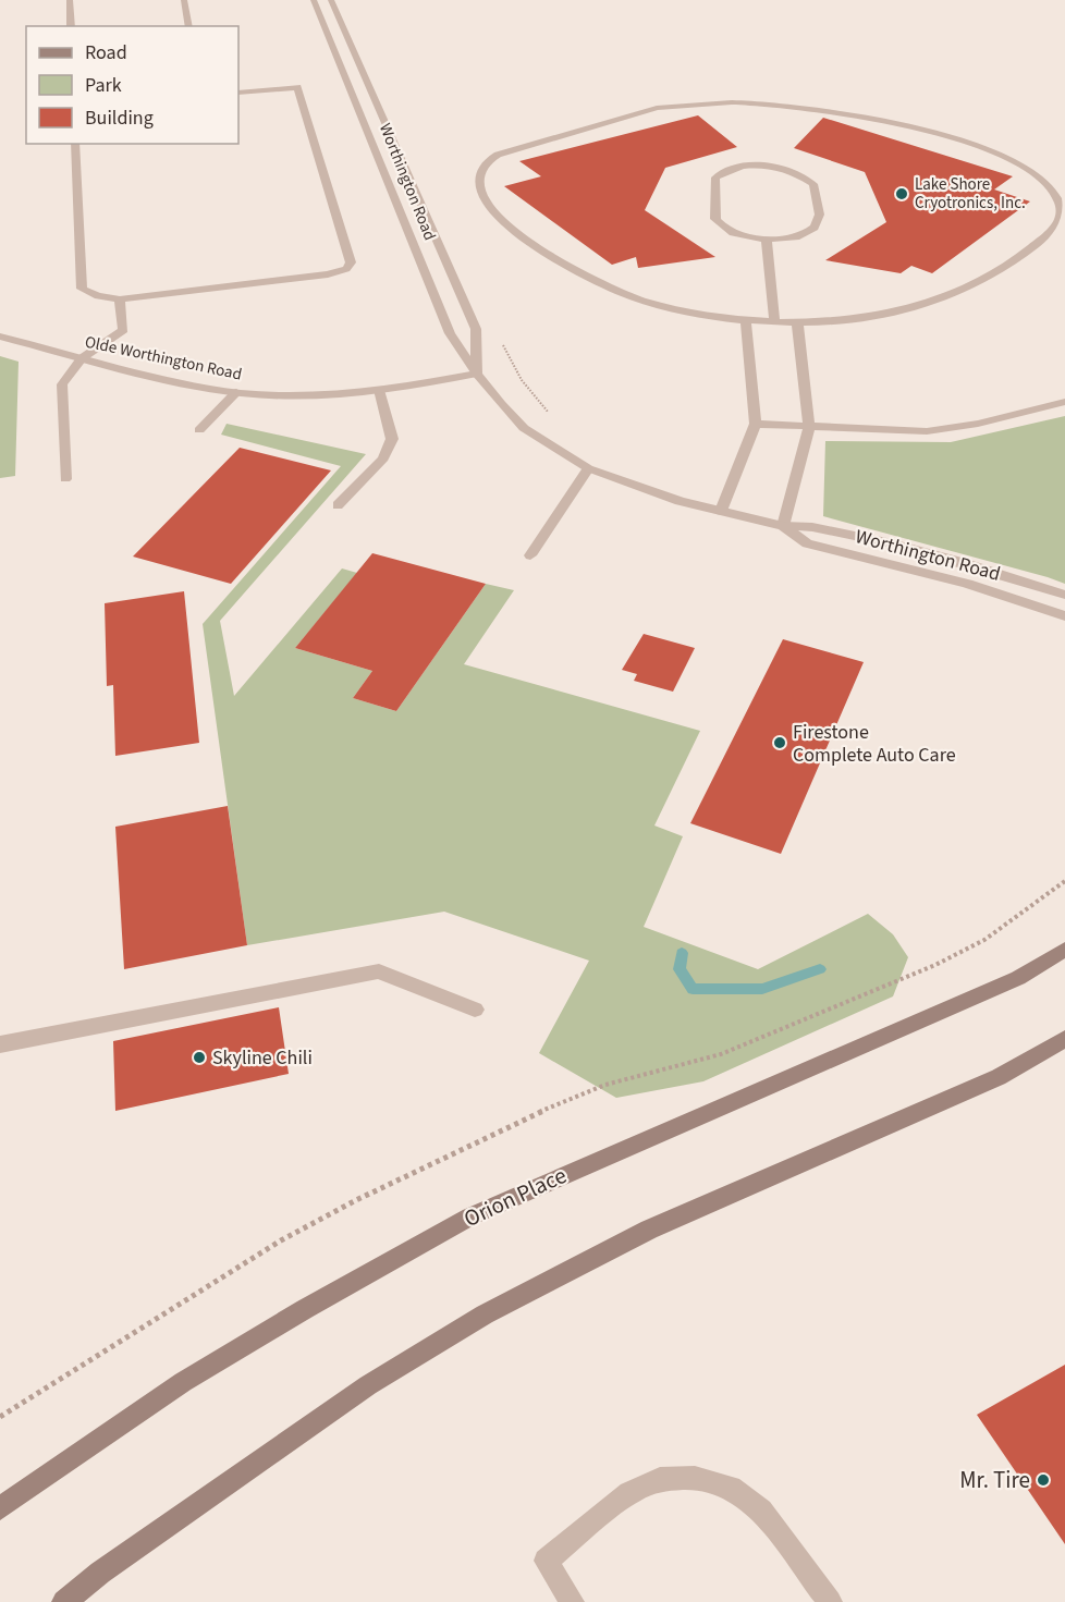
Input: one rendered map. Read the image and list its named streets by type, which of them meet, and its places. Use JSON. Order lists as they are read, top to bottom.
{
  "streets": {
    "main road": ["Orion Place"],
    "street": ["Worthington Road", "Olde Worthington Road"]
  },
  "crossings": [
    ["Worthington Road", "Olde Worthington Road"]
  ],
  "places": [
    "Lake Shore Cryotronics, Inc.",
    "Firestone Complete Auto Care",
    "Skyline Chili",
    "Mr. Tire"
  ],
  "legend": ["Road", "Park", "Building"]
}
